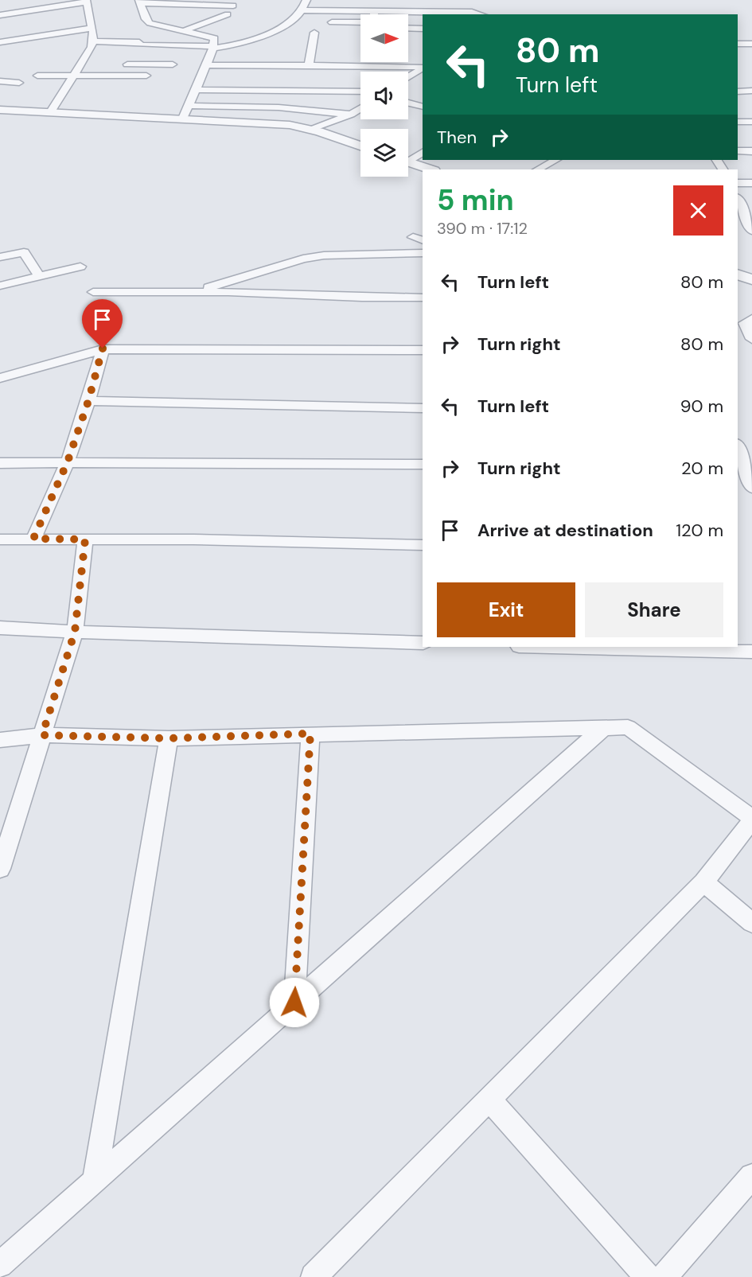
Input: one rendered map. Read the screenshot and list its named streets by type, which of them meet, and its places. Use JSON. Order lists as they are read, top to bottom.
{
  "north": "right",
  "page": {
    "turn": ["80 m", "Turn left"],
    "then": "Then",
    "heading": ["5 min", "390 m · 17:12"],
    "list": [
      {
        "name": "Turn left",
        "value": "80 m"
      },
      {
        "name": "Turn right",
        "value": "80 m"
      },
      {
        "name": "Turn left",
        "value": "90 m"
      },
      {
        "name": "Turn right",
        "value": "20 m"
      },
      {
        "name": "Arrive at destination",
        "value": "120 m"
      }
    ],
    "buttons": ["Exit", "Share"]
  }
}
